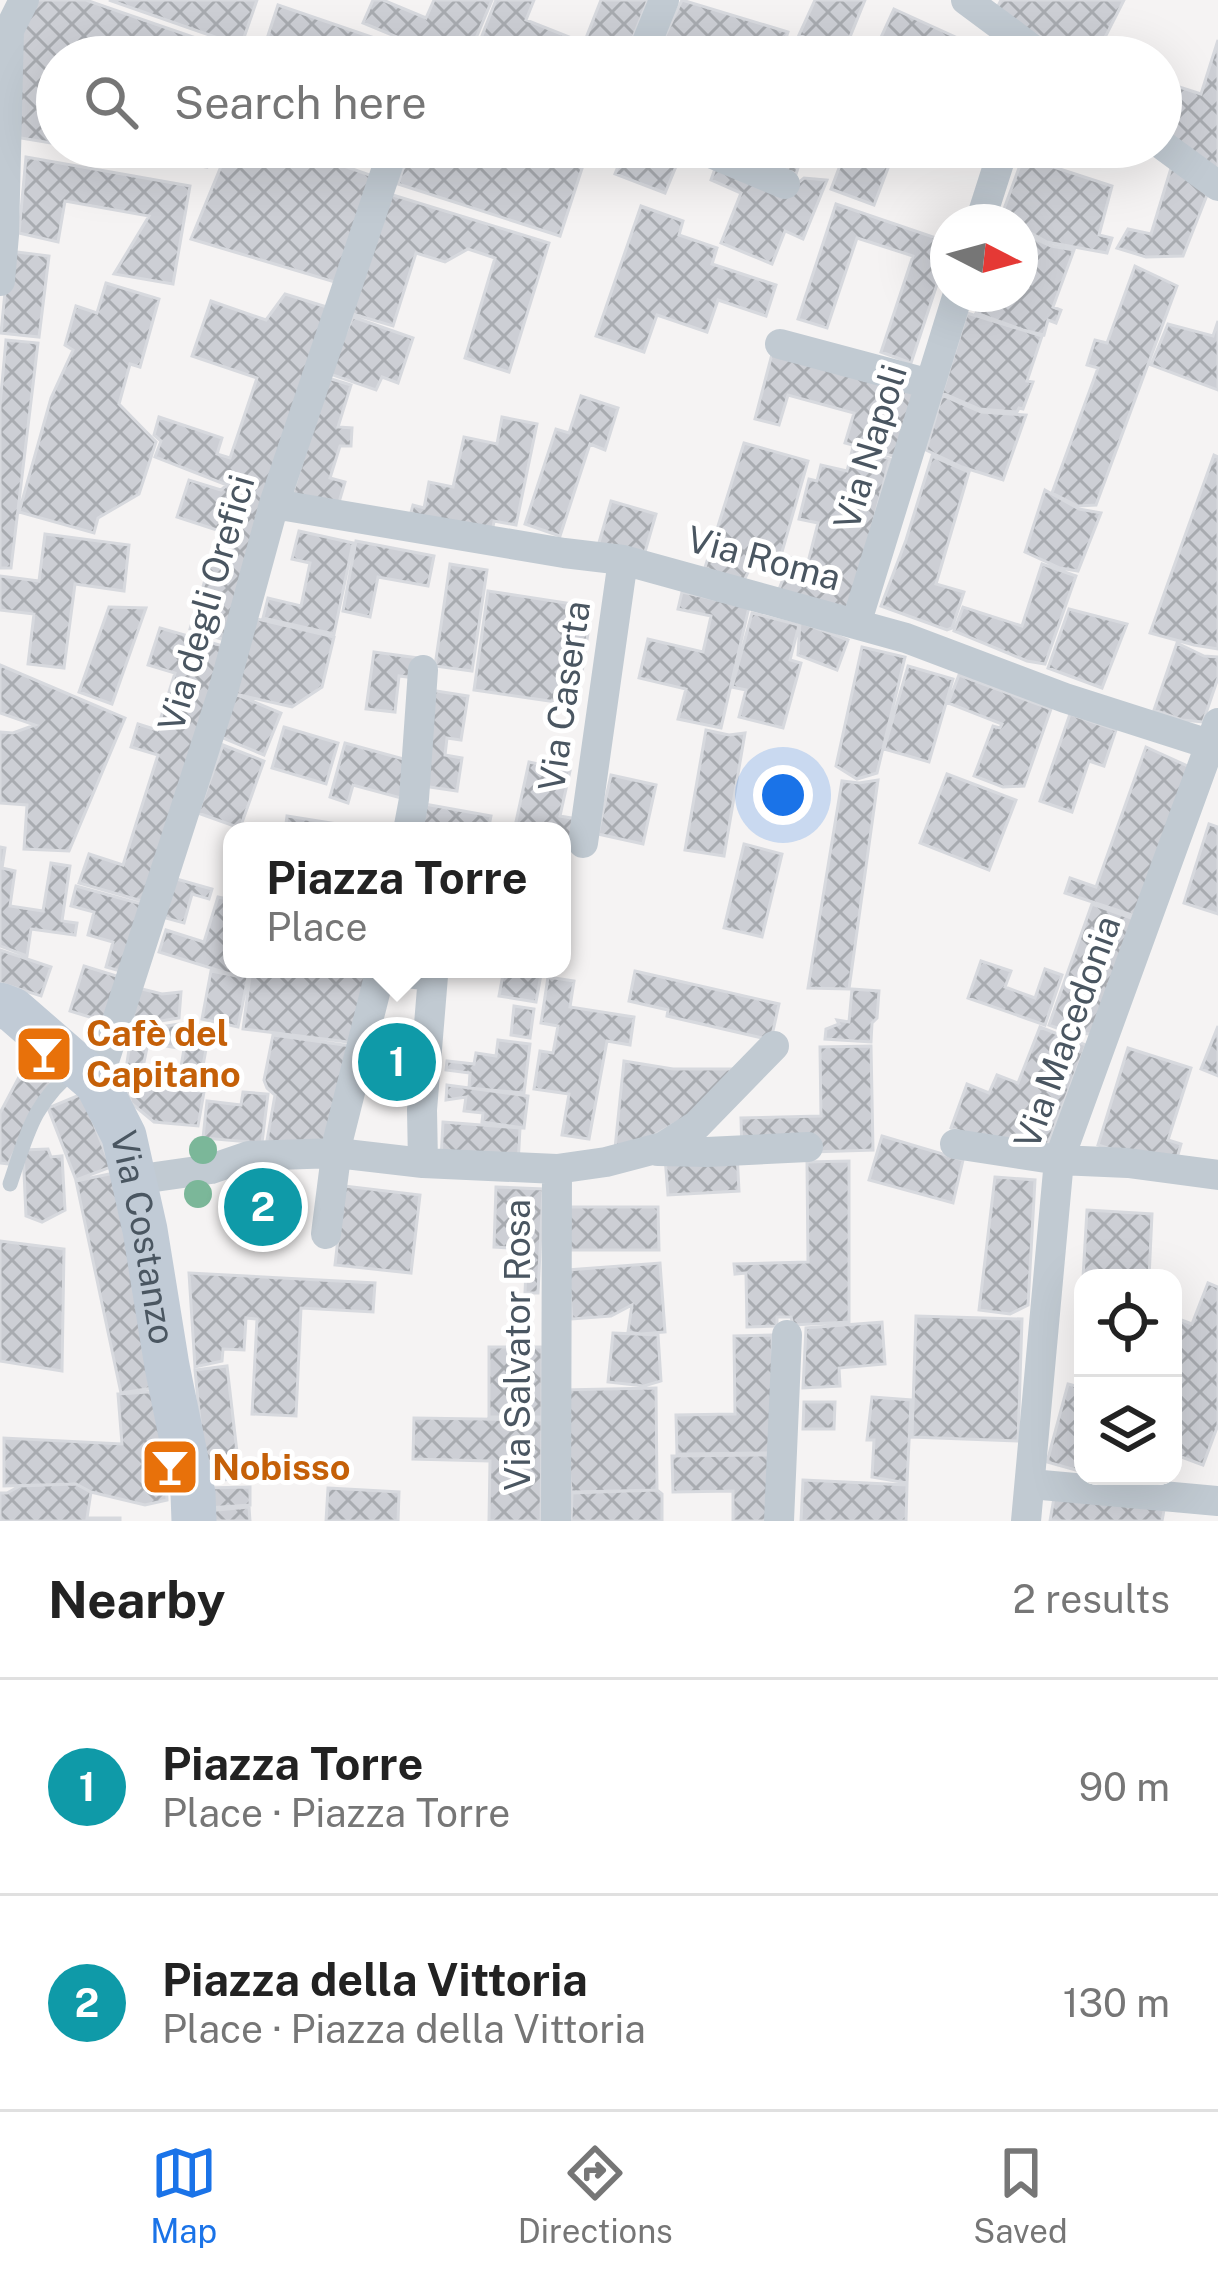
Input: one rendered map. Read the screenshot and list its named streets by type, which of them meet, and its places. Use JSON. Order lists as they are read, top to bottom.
{
  "streets": {
    "street": [
      "Via Napoli",
      "Via Roma",
      "Via degli Orefici",
      "Via Caserta",
      "Via Macedonia",
      "Via Costanzo",
      "Via Salvator Rosa"
    ]
  },
  "crossings": [
    ["Via Napoli", "Via Roma"],
    ["Via Roma", "Via degli Orefici"],
    ["Via Roma", "Via Caserta"],
    ["Via Roma", "Via Macedonia"],
    ["Via degli Orefici", "Via Costanzo"]
  ],
  "places": {
    "bar": ["Cafè del Capitano", "Nobisso"]
  },
  "north": "right",
  "page": {
    "search": "Search here",
    "popup": ["Piazza Torre", "Place"],
    "pins": ["1", "2"],
    "heading": ["Nearby", "2 results"],
    "list": [
      {
        "mark": "1",
        "name": "Piazza Torre",
        "note": "Place · Piazza Torre",
        "value": "90 m"
      },
      {
        "mark": "2",
        "name": "Piazza della Vittoria",
        "note": "Place · Piazza della Vittoria",
        "value": "130 m"
      }
    ],
    "nav": ["Map", "Directions", "Saved"]
  }
}
